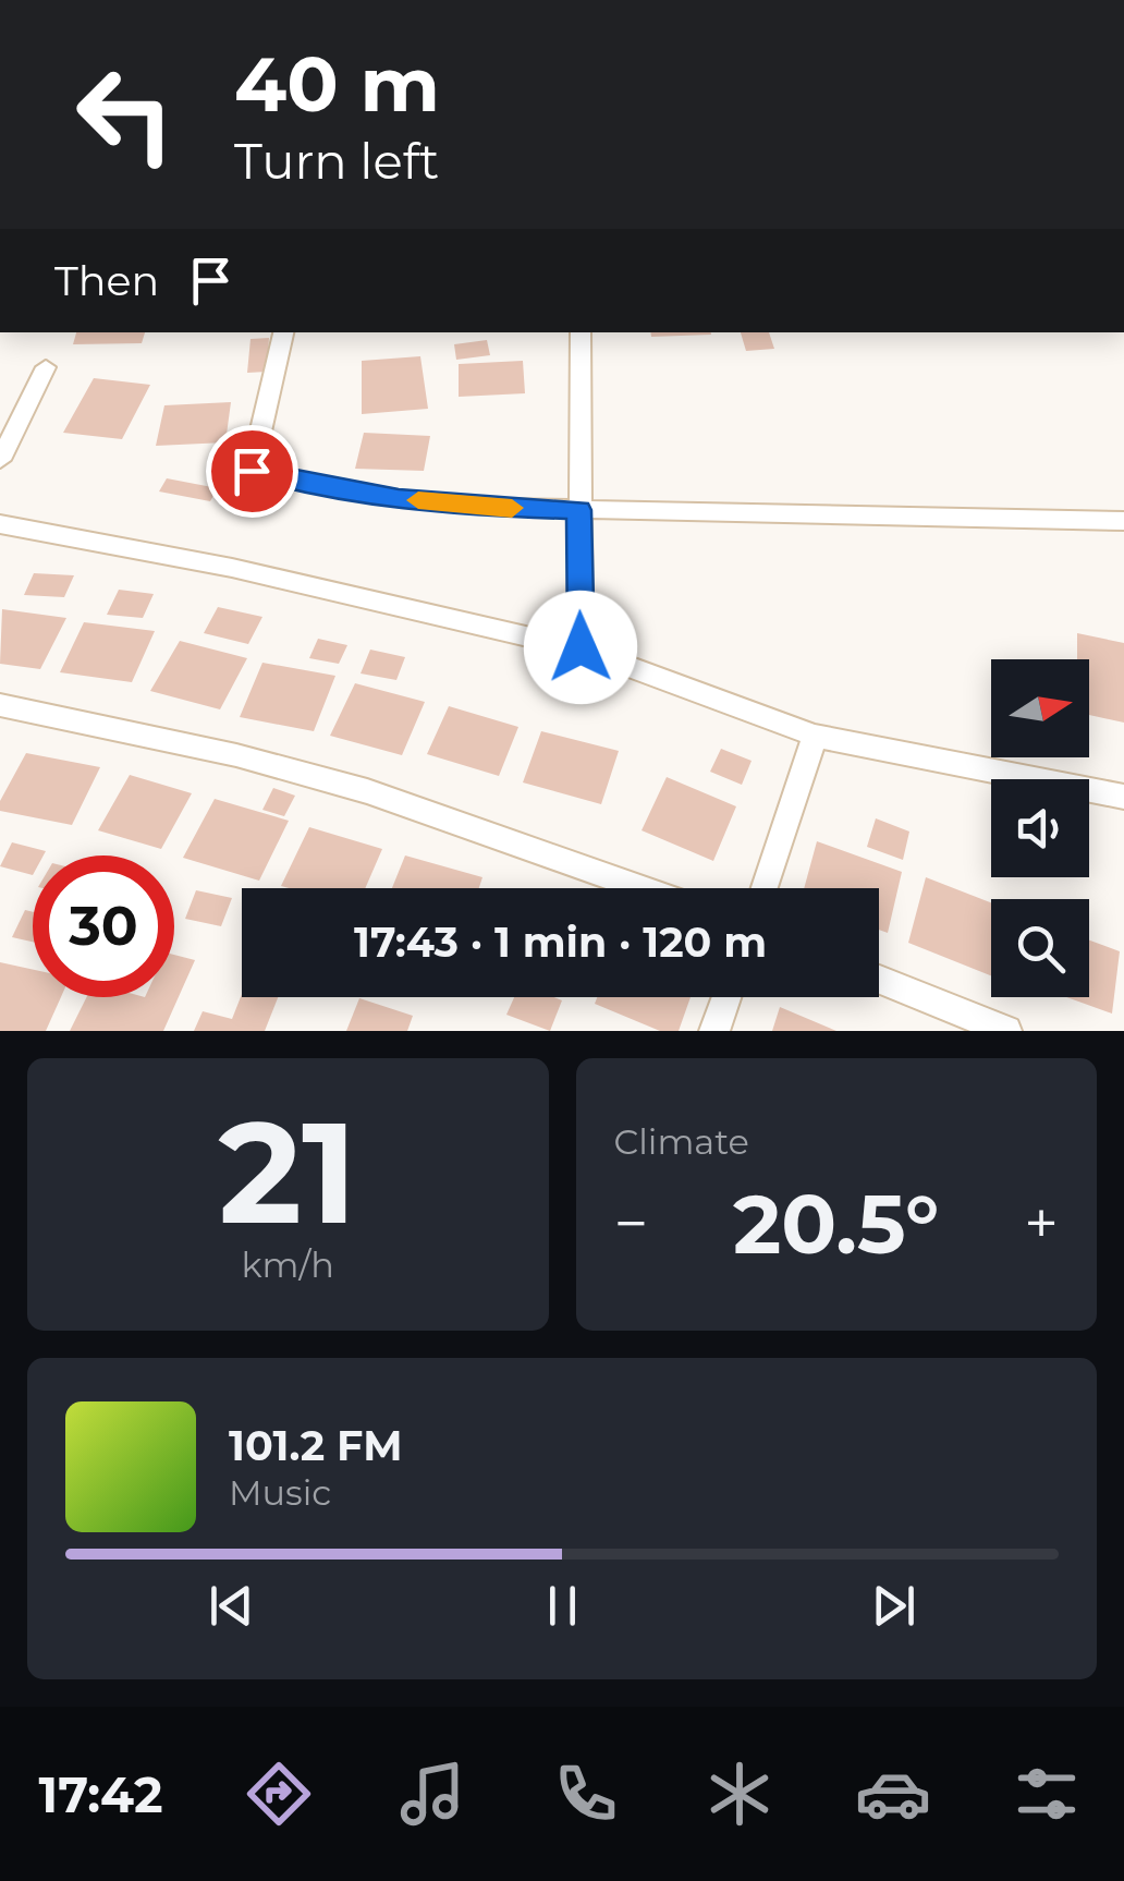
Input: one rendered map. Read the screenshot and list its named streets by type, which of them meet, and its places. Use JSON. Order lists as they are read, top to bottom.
{
  "north": "right",
  "page": {
    "turn": ["40 m", "Turn left"],
    "then": "Then",
    "limit": "30",
    "trip": "17:43 · 1 min · 120 m",
    "tile": [
      ["21", "km/h"],
      "Climate"
    ],
    "heat": ["−", "20.5°", "+"],
    "song": ["101.2 FM", "Music"],
    "tabs": "17:42"
  }
}
